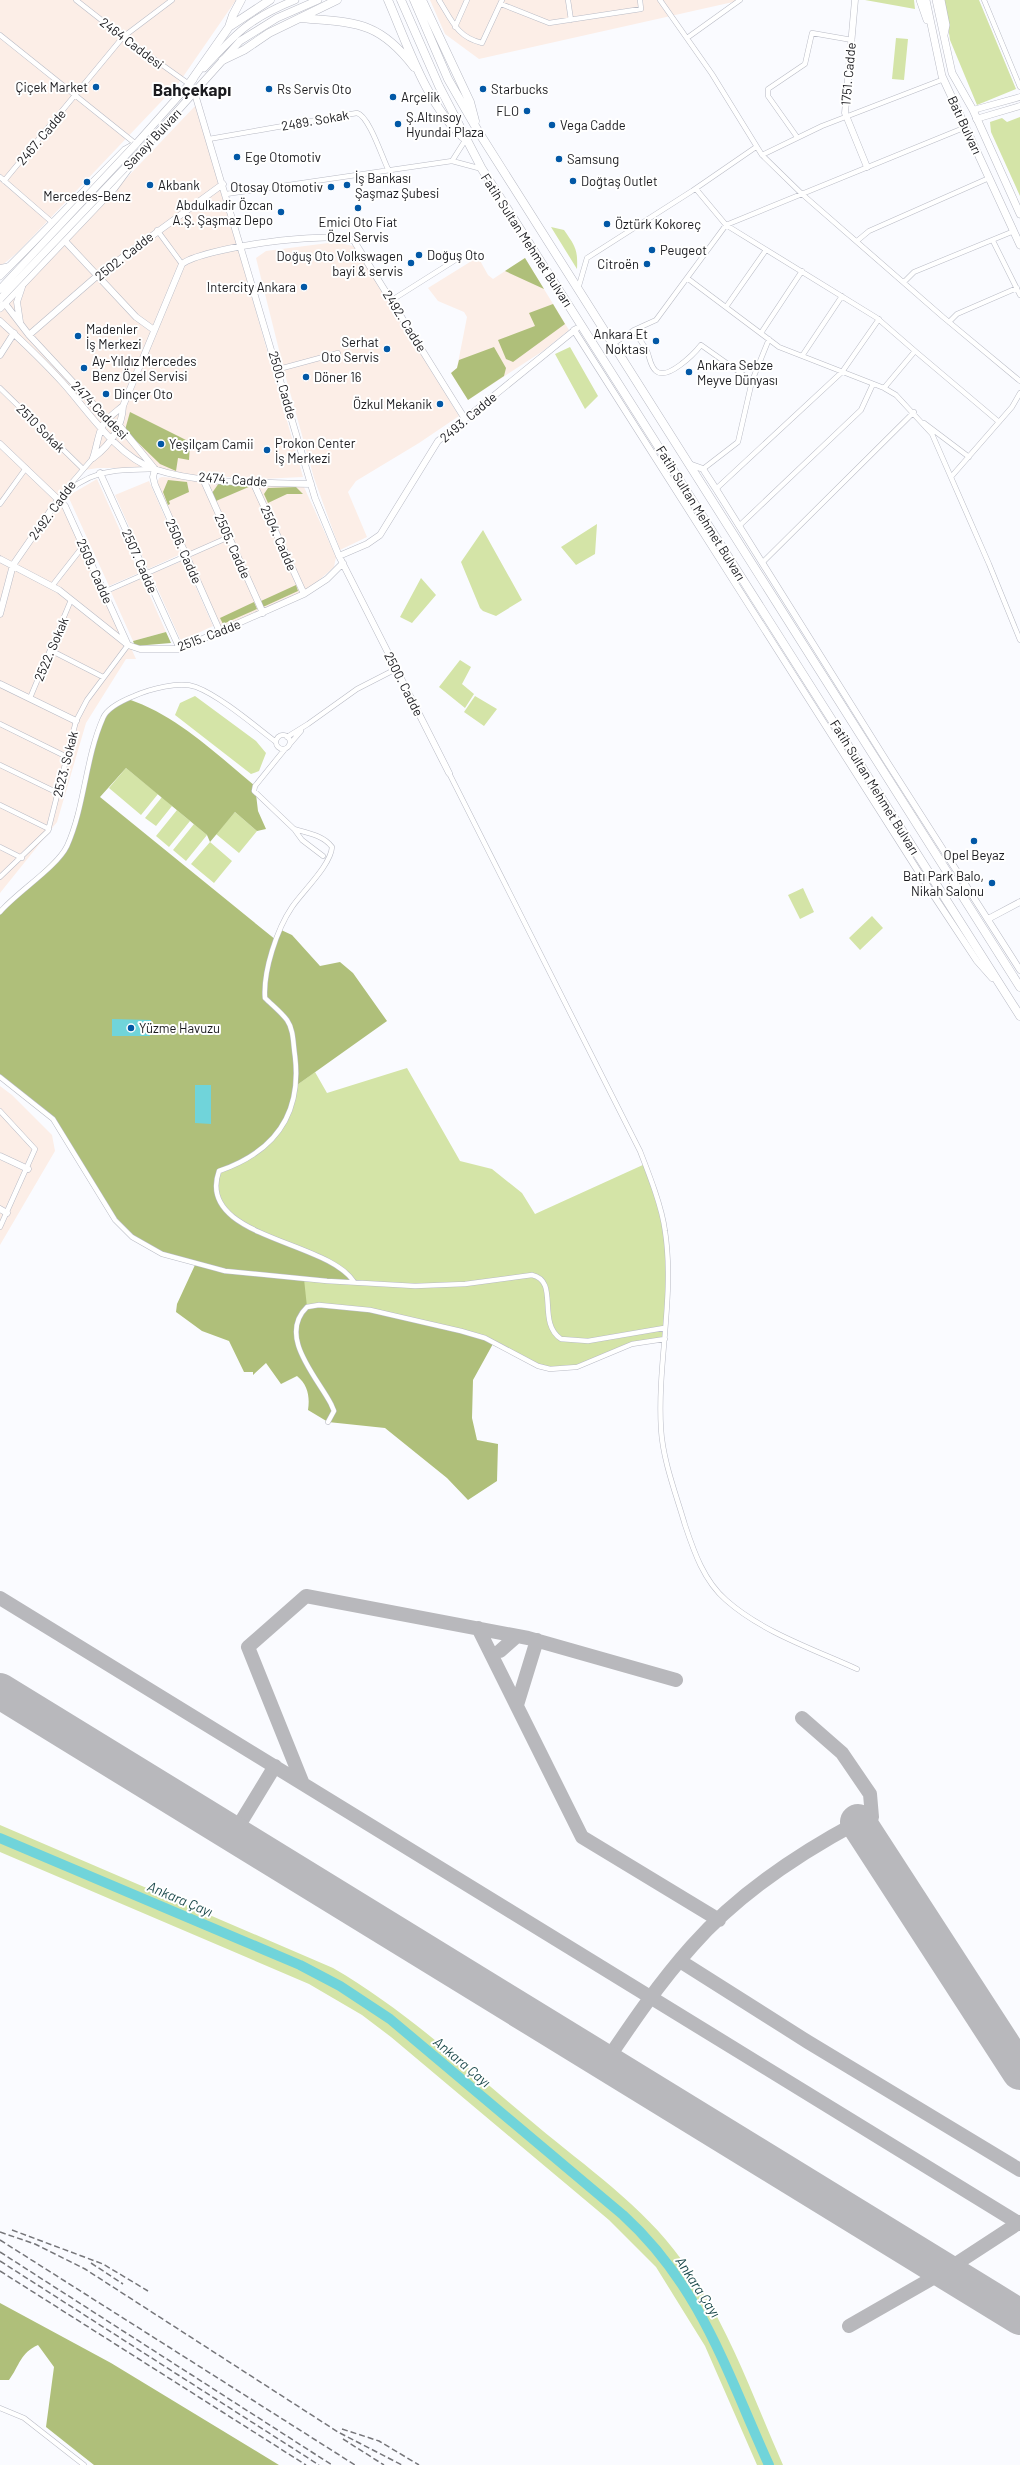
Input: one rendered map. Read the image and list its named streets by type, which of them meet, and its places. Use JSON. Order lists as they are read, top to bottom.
{
  "streets": {
    "highway": ["Fatih Sultan Mehmet Bulvarı"],
    "main road": ["Batı Bulvarı", "Sanayi Bulvarı"],
    "street": [
      "2464 Caddesi",
      "1751. Cadde",
      "2489. Sokak",
      "2467. Cadde",
      "2502. Cadde",
      "2492. Cadde",
      "2500. Cadde",
      "2474 Caddesi",
      "2493. Cadde",
      "2510 Sokak",
      "2474. Cadde",
      "2504. Cadde",
      "2505. Cadde",
      "2506. Cadde",
      "2507. Cadde",
      "2509. Cadde",
      "2515. Cadde",
      "2522. Sokak",
      "2523. Sokak"
    ]
  },
  "crossings": [
    ["2464 Caddesi", "2467. Cadde"],
    ["2464 Caddesi", "Sanayi Bulvarı"],
    ["2489. Sokak", "2500. Cadde"],
    ["Sanayi Bulvarı", "2500. Cadde"],
    ["Sanayi Bulvarı", "2474 Caddesi"],
    ["Fatih Sultan Mehmet Bulvarı", "2493. Cadde"],
    ["2502. Cadde", "2500. Cadde"],
    ["2502. Cadde", "2474 Caddesi"],
    ["2492. Cadde", "2500. Cadde"],
    ["2492. Cadde", "2493. Cadde"],
    ["2492. Cadde", "2510 Sokak"],
    ["2492. Cadde", "2509. Cadde"],
    ["2492. Cadde", "2515. Cadde"],
    ["2500. Cadde", "2493. Cadde"],
    ["2500. Cadde", "2474. Cadde"],
    ["2500. Cadde", "2515. Cadde"],
    ["2474 Caddesi", "2474. Cadde"],
    ["2474 Caddesi", "2506. Cadde"],
    ["2474. Cadde", "2504. Cadde"],
    ["2474. Cadde", "2505. Cadde"],
    ["2474. Cadde", "2506. Cadde"],
    ["2504. Cadde", "2515. Cadde"],
    ["2505. Cadde", "2515. Cadde"],
    ["2506. Cadde", "2515. Cadde"],
    ["2507. Cadde", "2515. Cadde"],
    ["2509. Cadde", "2515. Cadde"],
    ["2509. Cadde", "2523. Sokak"],
    ["2515. Cadde", "2522. Sokak"],
    ["2515. Cadde", "2523. Sokak"]
  ],
  "districts": ["Bahçekapı"],
  "water": ["Ankara Çayı"],
  "places": [
    "Çiçek Market",
    "Rs Servis Oto",
    "Starbucks",
    "Arçelik",
    "FLO",
    "Ş.Altınsoy Hyundai Plaza",
    "Vega Cadde",
    "Ege Otomotiv",
    "Samsung",
    "Doğtaş Outlet",
    "Mercedes-Benz",
    "Akbank",
    "İş Bankası Şaşmaz Şubesi",
    "Otosay Otomotiv",
    "Emici Oto Fiat Özel Servis",
    "Abdulkadir Özcan A.Ş. Şaşmaz Depo",
    "Öztürk Kokoreç",
    "Peugeot",
    "Doğuş Oto",
    "Doğuş Oto Volkswagen bayi & servis",
    "Citroën",
    "Intercity Ankara",
    "Madenler İş Merkezi",
    "Ankara Et Noktası",
    "Serhat Oto Servis",
    "Ay-Yıldız Mercedes Benz Özel Servisi",
    "Ankara Sebze Meyve Dünyası",
    "Döner 16",
    "Dinçer Oto",
    "Özkul Mekanik",
    "Yeşilçam Camii",
    "Prokon Center İş Merkezi",
    "Opel Beyaz",
    "Batı Park Balo, Nikah Salonu",
    "Yüzme Havuzu"
  ]
}
